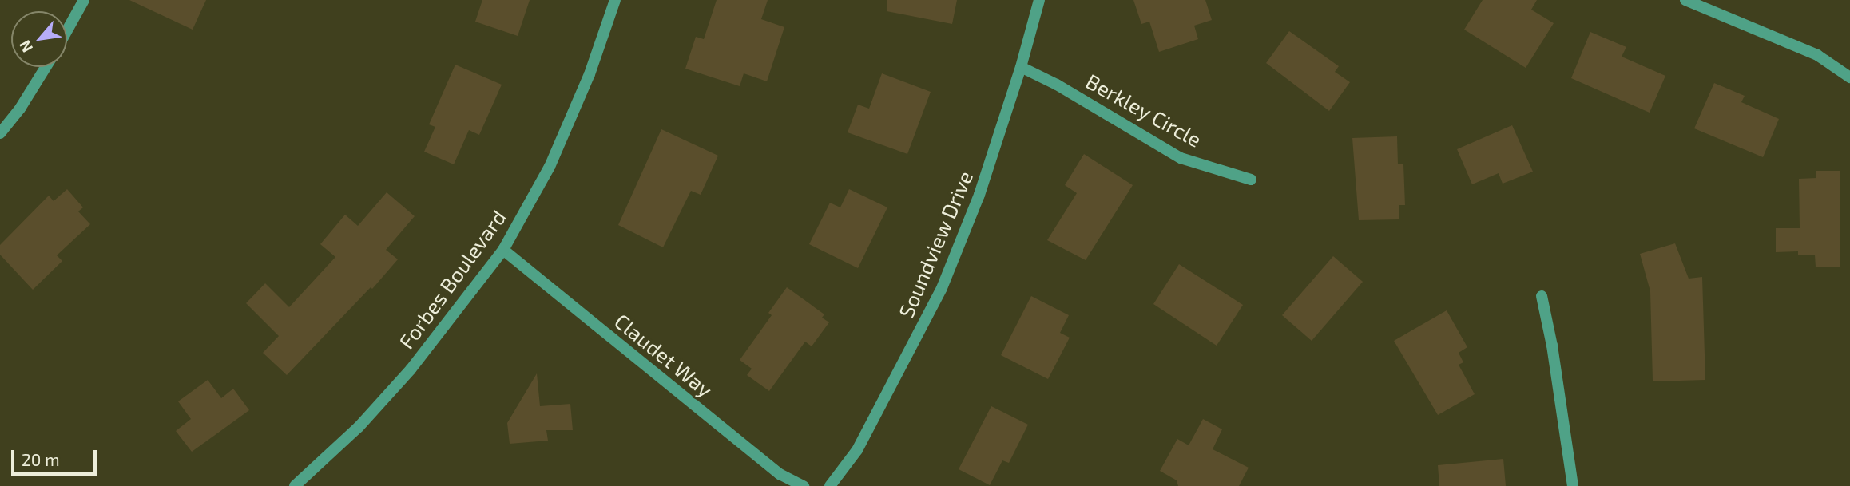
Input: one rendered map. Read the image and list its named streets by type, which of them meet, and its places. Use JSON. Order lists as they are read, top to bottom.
{
  "streets": {
    "street": [
      "Berkley Circle",
      "Soundview Drive",
      "Forbes Boulevard",
      "Claudet Way"
    ]
  },
  "crossings": [
    ["Berkley Circle", "Soundview Drive"],
    ["Forbes Boulevard", "Claudet Way"]
  ],
  "scale_bar": "20 m",
  "north": "bottom left"
}
